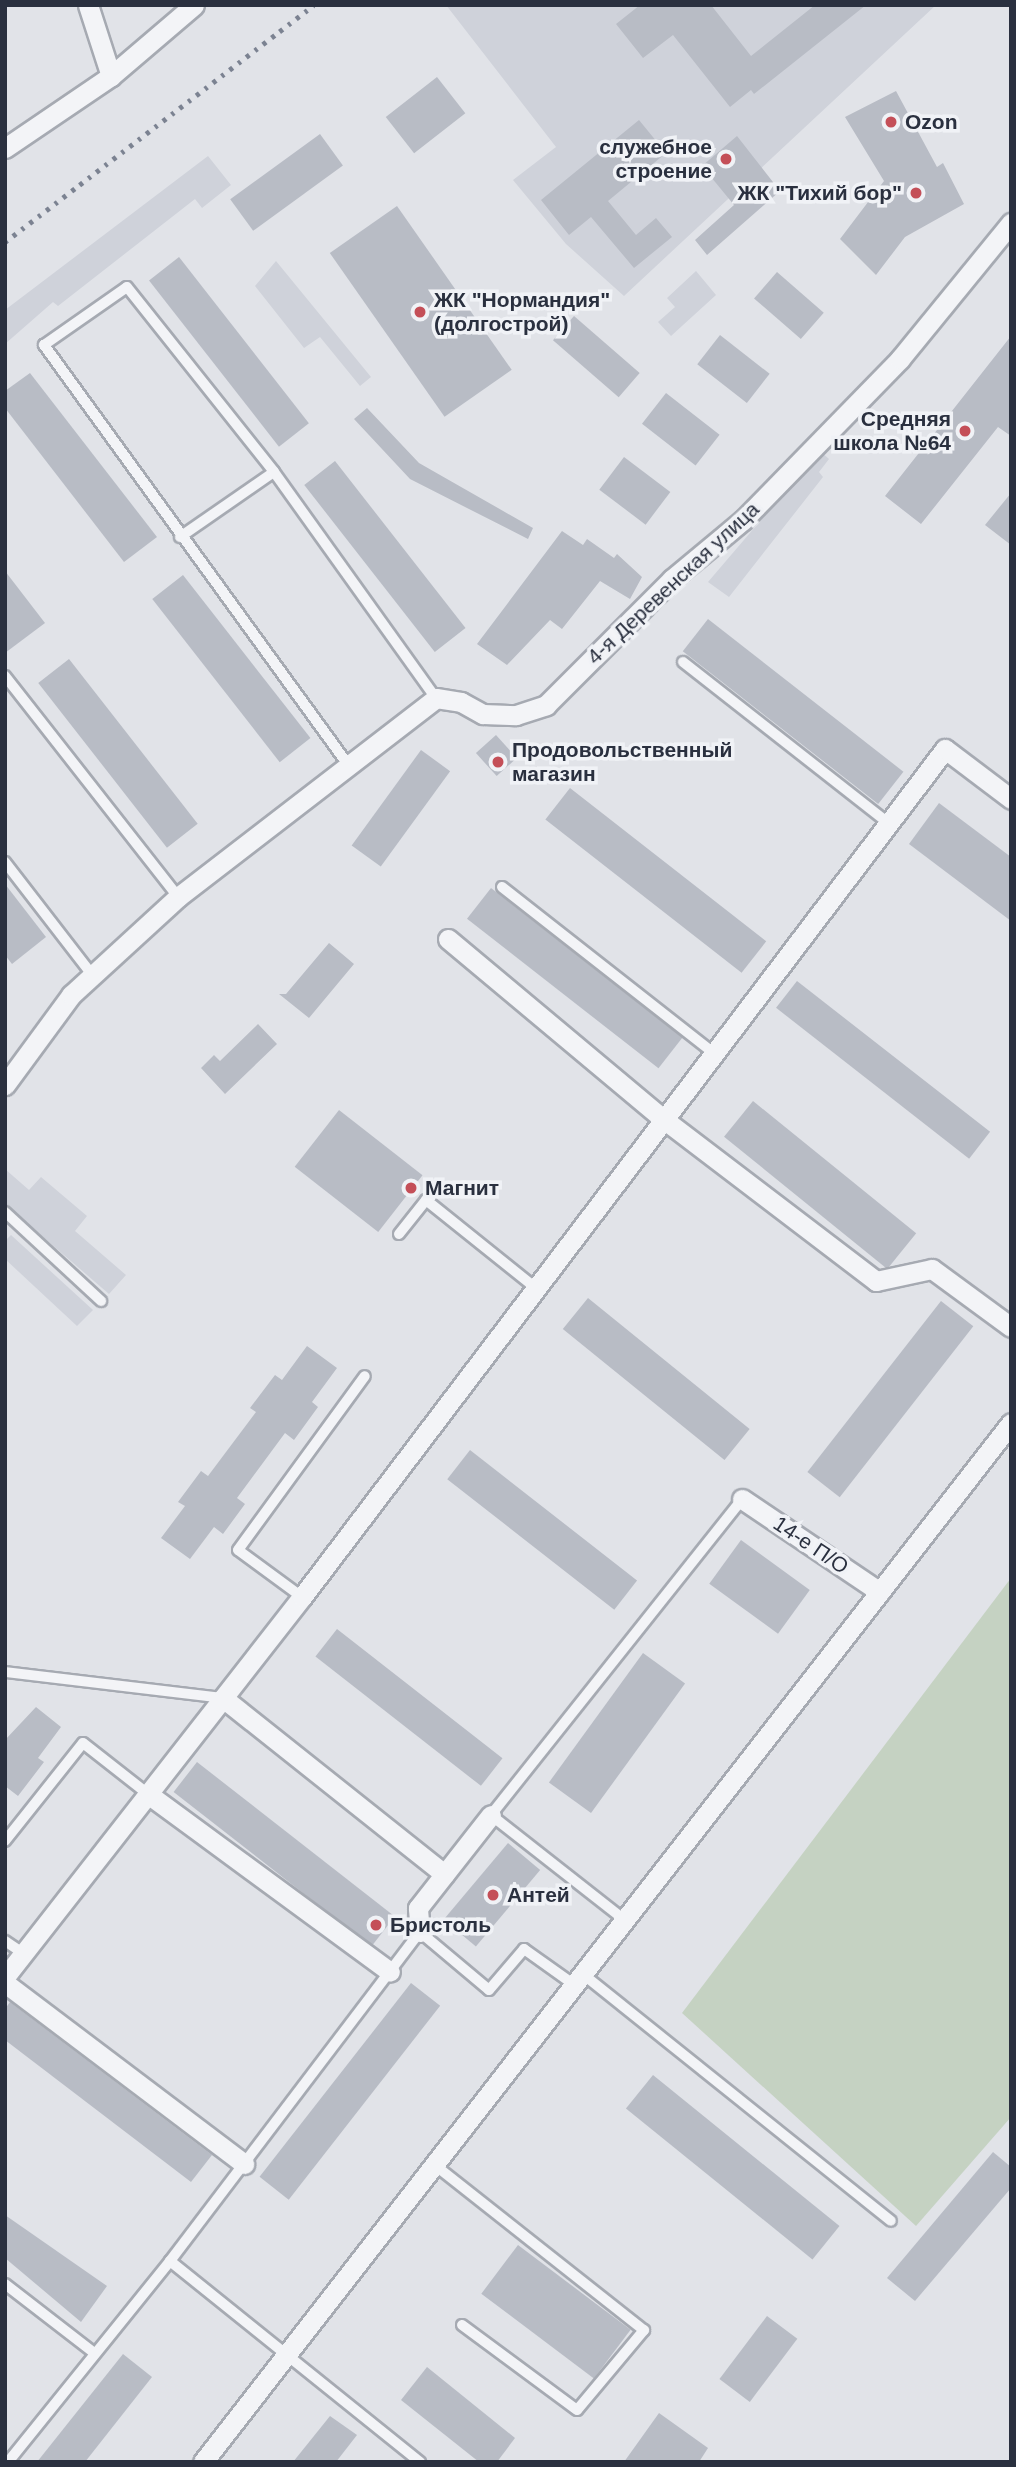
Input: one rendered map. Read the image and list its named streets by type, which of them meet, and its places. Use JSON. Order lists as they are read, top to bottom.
{
  "streets": {
    "street": ["4-я Деревенская улица", "14-е П/О"]
  },
  "places": [
    "Ozon",
    "служебное строение",
    "ЖК \"Тихий бор\"",
    "ЖК \"Нормандия\" (долгострой)",
    "Средняя школа №64",
    "Продовольственный магазин",
    "Магнит",
    "Антей",
    "Бристоль"
  ]
}
